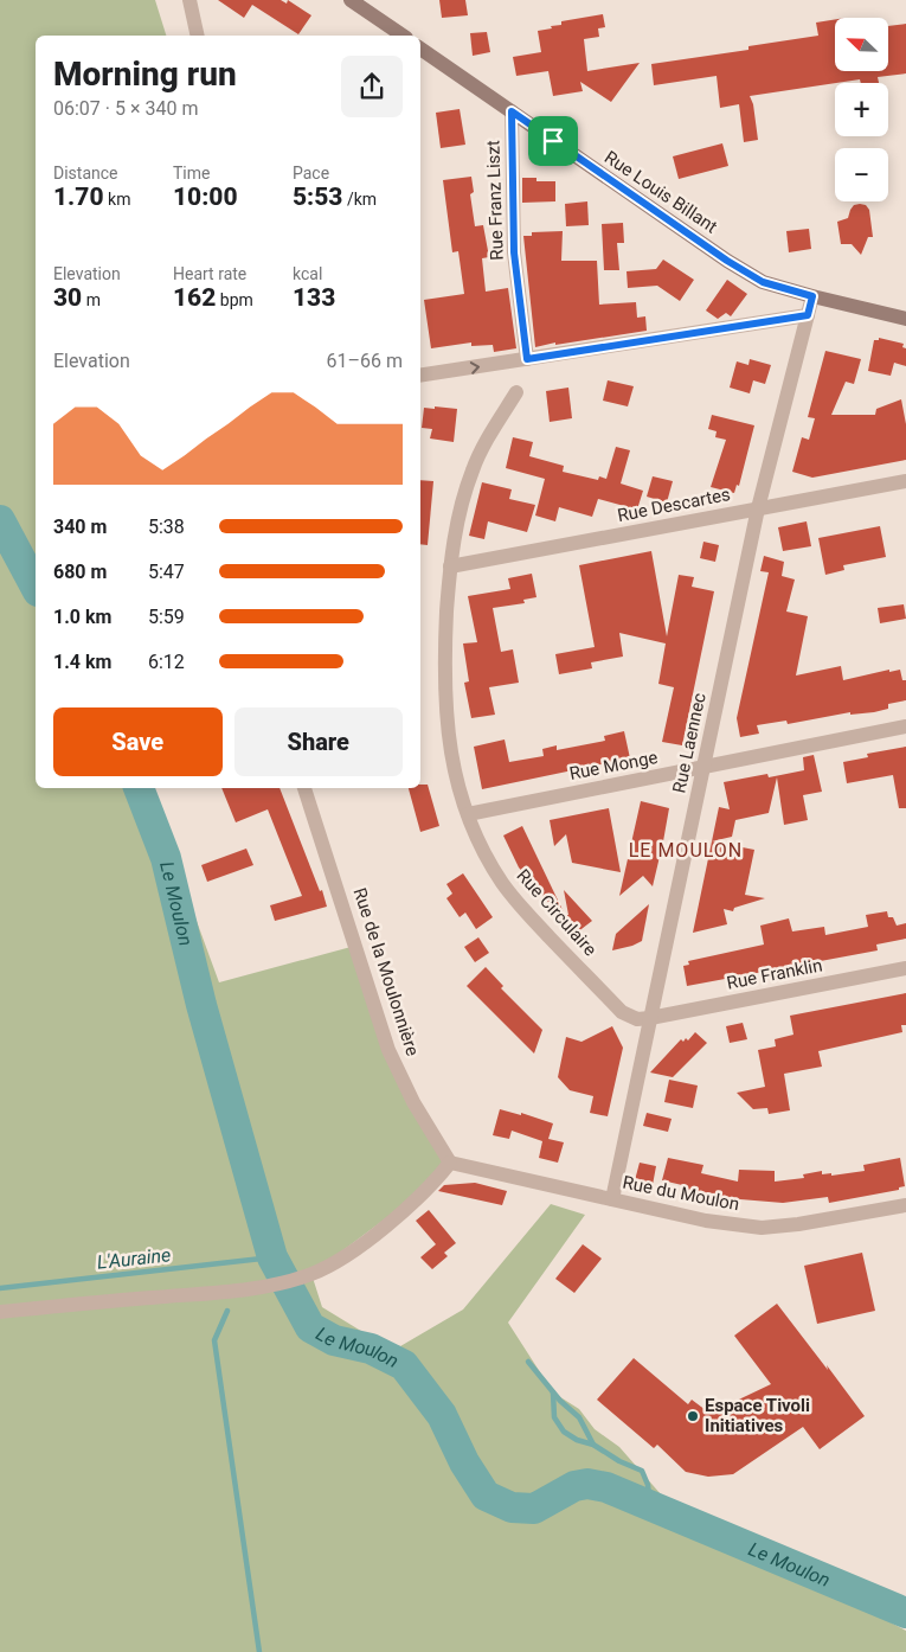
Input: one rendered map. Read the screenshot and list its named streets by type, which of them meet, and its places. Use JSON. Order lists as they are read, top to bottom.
{
  "streets": {
    "street": [
      "Rue Louis Billant",
      "Rue Franz Liszt",
      "Rue Descartes",
      "Rue Laennec",
      "Rue Monge",
      "Rue Circulaire",
      "Rue de la Moulonnière",
      "Rue Franklin",
      "Rue du Moulon"
    ]
  },
  "crossings": [
    ["Rue Louis Billant", "Rue Franz Liszt"],
    ["Rue Louis Billant", "Rue Laennec"],
    ["Rue Descartes", "Rue Laennec"],
    ["Rue Descartes", "Rue Circulaire"],
    ["Rue Laennec", "Rue Monge"],
    ["Rue Laennec", "Rue Circulaire"],
    ["Rue Laennec", "Rue Franklin"],
    ["Rue Laennec", "Rue du Moulon"],
    ["Rue Monge", "Rue Circulaire"],
    ["Rue Circulaire", "Rue Franklin"],
    ["Rue de la Moulonnière", "Rue du Moulon"]
  ],
  "districts": ["LE MOULON"],
  "water": ["Le Moulon", "L'Auraine"],
  "places": ["Espace Tivoli Initiatives"],
  "north": "top left",
  "page": {
    "map_buttons": ["+", "−"],
    "heading": ["Morning run", "06:07 · 5 × 340 m"],
    "stats": [
      ["Distance", "1.70 km"],
      ["Time", "10:00"],
      ["Pace", "5:53 /km"],
      ["Elevation", "30 m"],
      ["Heart rate", "162 bpm"],
      ["kcal", "133"]
    ],
    "chart": ["Elevation", "61–66 m"],
    "list": [
      {
        "name": "340 m",
        "note": "5:38"
      },
      {
        "name": "680 m",
        "note": "5:47"
      },
      {
        "name": "1.0 km",
        "note": "5:59"
      },
      {
        "name": "1.4 km",
        "note": "6:12"
      }
    ],
    "buttons": ["Save", "Share"]
  }
}
